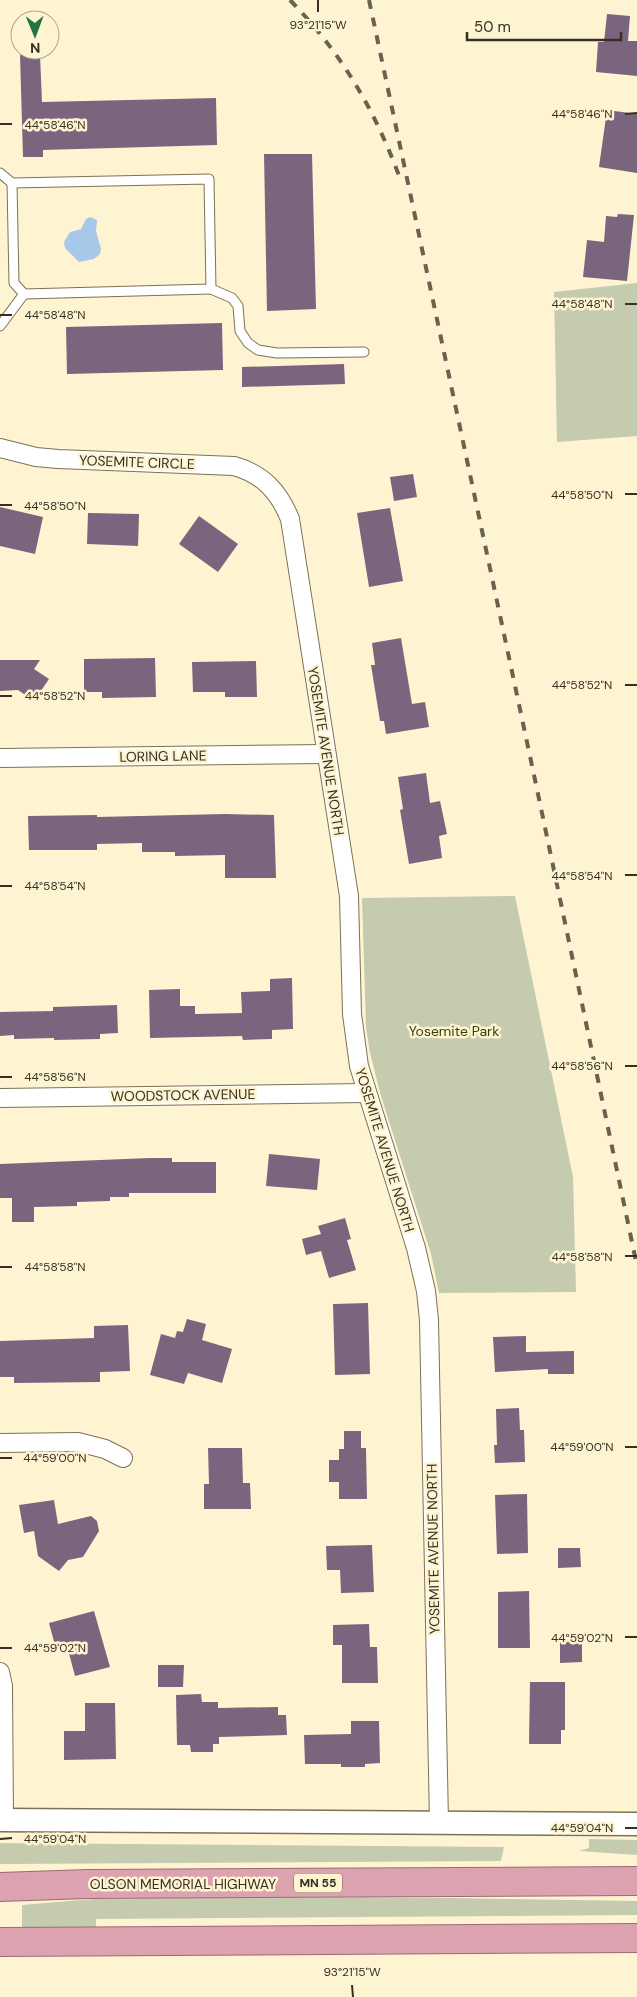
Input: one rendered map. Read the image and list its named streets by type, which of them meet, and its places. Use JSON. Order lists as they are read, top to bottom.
{
  "streets": {
    "highway": ["MN 55", "OLSON MEMORIAL HIGHWAY"],
    "street": [
      "YOSEMITE CIRCLE",
      "YOSEMITE AVENUE NORTH",
      "LORING LANE",
      "WOODSTOCK AVENUE"
    ]
  },
  "crossings": [
    ["YOSEMITE CIRCLE", "YOSEMITE AVENUE NORTH"],
    ["YOSEMITE AVENUE NORTH", "LORING LANE"],
    ["YOSEMITE AVENUE NORTH", "WOODSTOCK AVENUE"]
  ],
  "parks": ["Yosemite Park"],
  "scale_bar": "50 m",
  "north": "bottom",
  "coordinates": [
    "93°21'15\"W",
    "44°58'46\"N",
    "44°58'48\"N",
    "44°58'50\"N",
    "44°58'52\"N",
    "44°58'54\"N",
    "44°58'56\"N",
    "44°58'58\"N",
    "44°59'00\"N",
    "44°59'02\"N",
    "44°59'04\"N"
  ]
}
